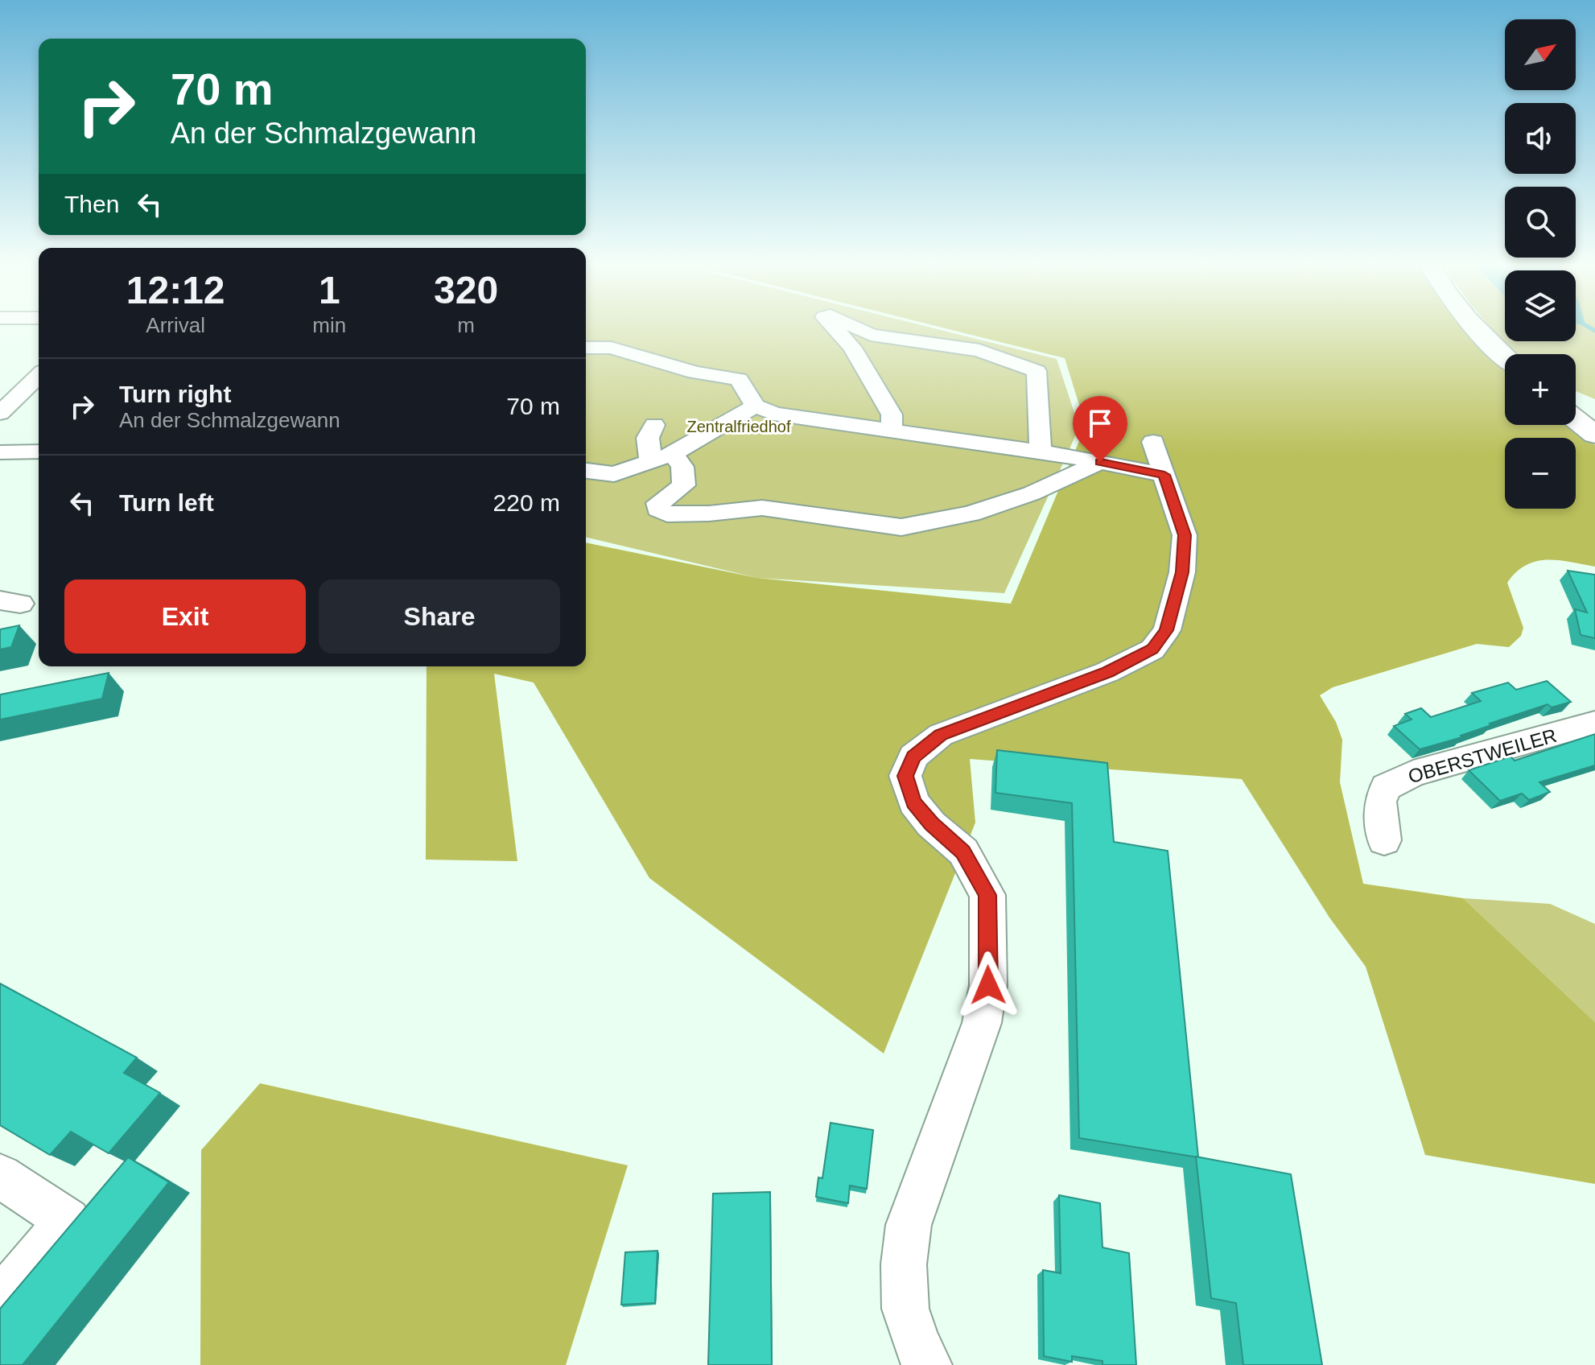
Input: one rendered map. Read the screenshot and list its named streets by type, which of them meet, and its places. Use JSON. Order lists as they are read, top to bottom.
{
  "streets": {
    "street": ["OBERSTWEILER"]
  },
  "parks": ["Zentralfriedhof"],
  "north": "top right",
  "page": {
    "map_buttons": ["+", "−"],
    "turn": ["70 m", "An der Schmalzgewann"],
    "then": "Then",
    "eta": [
      "12:12",
      "Arrival",
      "1",
      "min",
      "320",
      "m"
    ],
    "list": [
      {
        "name": "Turn right",
        "note": "An der Schmalzgewann",
        "value": "70 m"
      },
      {
        "name": "Turn left",
        "value": "220 m"
      }
    ],
    "buttons": ["Exit", "Share"]
  }
}
